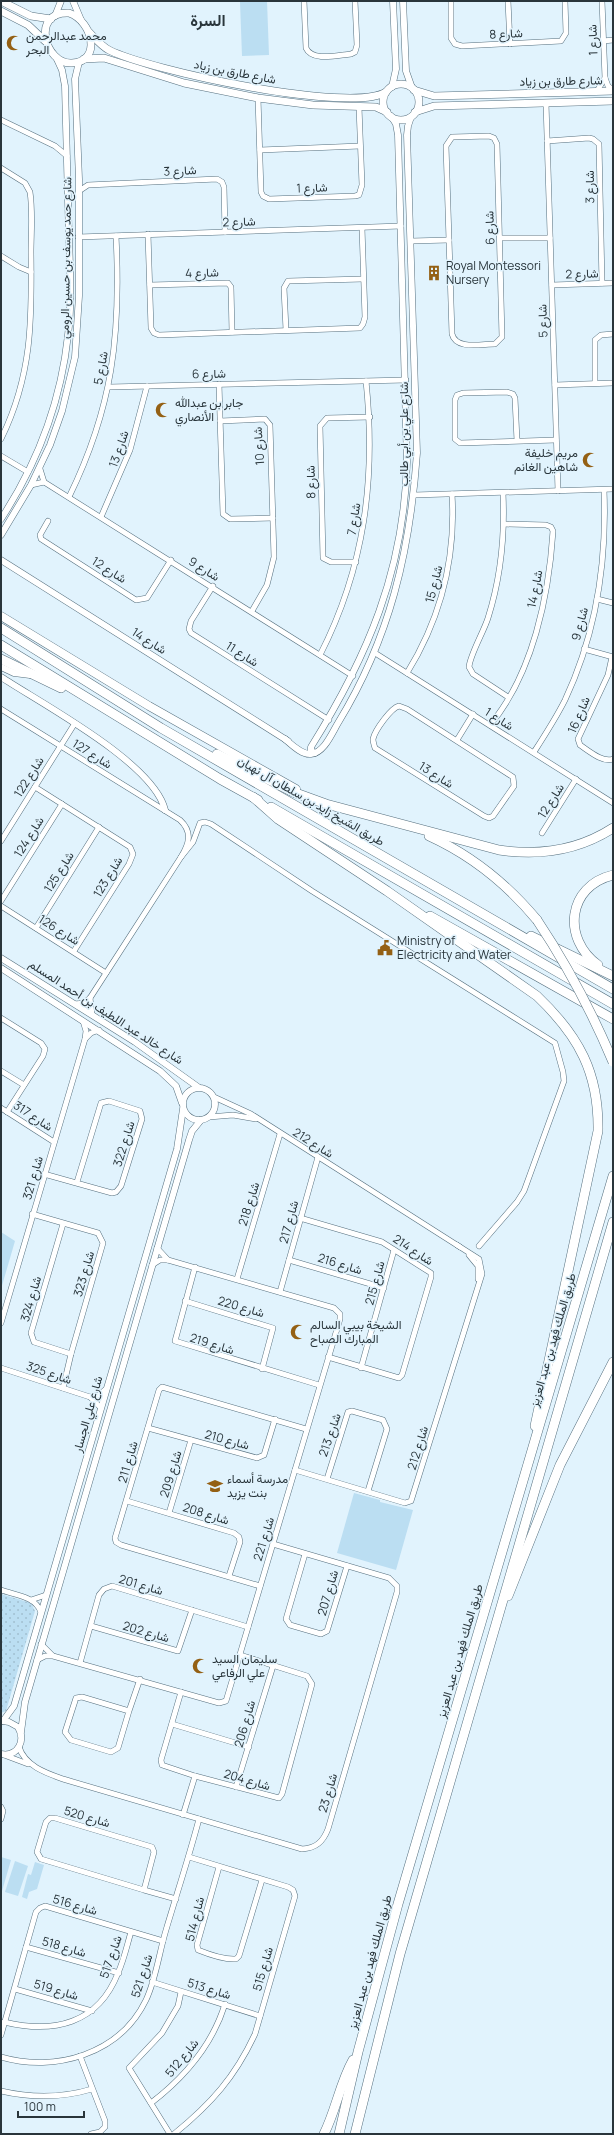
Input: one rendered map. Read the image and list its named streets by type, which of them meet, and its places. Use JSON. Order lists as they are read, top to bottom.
{
  "streets": {
    "highway": ["طريق الشيخ زايد بن سلطان آل نهيان", "طريق الملك فهد بن عبد العزيز"],
    "main road": ["شارع طارق بن زياد"],
    "street": [
      "شارع 8",
      "شارع 1",
      "شارع 3",
      "شارع 2",
      "شارع 6",
      "شارع حمد يوسف بن حسين الرومي",
      "شارع 4",
      "شارع 5",
      "شارع علي بن أبي طالب",
      "شارع 10",
      "شارع 13",
      "شارع 7",
      "شارع 9",
      "شارع 12",
      "شارع 15",
      "شارع 14",
      "شارع 11",
      "شارع 16",
      "شارع 127",
      "شارع 122",
      "شارع 124",
      "شارع 125",
      "شارع 123",
      "شارع 126",
      "شارع خالد عبد اللطيف بن أحمد المسلم",
      "شارع 317",
      "شارع 212",
      "شارع 322",
      "شارع 321",
      "شارع 218",
      "شارع 217",
      "شارع 214",
      "شارع 216",
      "شارع 323",
      "شارع 215",
      "شارع 324",
      "شارع 220",
      "شارع 219",
      "شارع 325",
      "شارع علي الجسار",
      "شارع 213",
      "شارع 210",
      "شارع 211",
      "شارع 209",
      "شارع 208",
      "شارع 221",
      "شارع 201",
      "شارع 207",
      "شارع 202",
      "شارع 206",
      "شارع 204",
      "شارع 23",
      "شارع 520",
      "شارع 516",
      "شارع 514",
      "شارع 518",
      "شارع 517",
      "شارع 515",
      "شارع 521",
      "شارع 513",
      "شارع 519",
      "شارع 512"
    ]
  },
  "crossings": [
    ["شارع 8", "شارع 7"],
    ["شارع 1", "شارع طارق بن زياد"],
    ["شارع 1", "شارع علي بن أبي طالب"],
    ["شارع 1", "شارع 9"],
    ["شارع 1", "شارع 12"],
    ["شارع 1", "شارع 15"],
    ["شارع 1", "شارع 14"],
    ["شارع طارق بن زياد", "شارع حمد يوسف بن حسين الرومي"],
    ["شارع طارق بن زياد", "شارع 5"],
    ["شارع طارق بن زياد", "شارع علي بن أبي طالب"],
    ["شارع 3", "شارع 2"],
    ["شارع 3", "شارع 5"],
    ["شارع 2", "شارع حمد يوسف بن حسين الرومي"],
    ["شارع 2", "شارع 5"],
    ["شارع 2", "شارع علي بن أبي طالب"],
    ["شارع 6", "شارع 5"],
    ["شارع 6", "شارع علي بن أبي طالب"],
    ["شارع 6", "شارع 13"],
    ["شارع 6", "شارع 7"],
    ["شارع 5", "شارع 9"],
    ["شارع علي بن أبي طالب", "شارع 9"],
    ["شارع علي بن أبي طالب", "شارع 14"],
    ["شارع علي بن أبي طالب", "شارع 11"],
    ["شارع 10", "شارع 9"],
    ["شارع 13", "شارع 9"],
    ["شارع 7", "شارع 9"],
    ["شارع 9", "شارع 12"],
    ["شارع 9", "شارع 11"],
    ["شارع 127", "شارع 122"],
    ["شارع 127", "شارع 126"],
    ["شارع 122", "شارع 123"],
    ["شارع 124", "شارع 123"],
    ["شارع 125", "شارع 123"],
    ["شارع 125", "شارع 126"],
    ["شارع 123", "شارع 126"],
    ["شارع خالد عبد اللطيف بن أحمد المسلم", "شارع 212"],
    ["شارع خالد عبد اللطيف بن أحمد المسلم", "شارع 321"],
    ["شارع خالد عبد اللطيف بن أحمد المسلم", "شارع علي الجسار"],
    ["شارع 317", "شارع 321"],
    ["شارع 212", "شارع 218"],
    ["شارع 212", "شارع 217"],
    ["شارع 212", "شارع علي الجسار"],
    ["شارع 212", "شارع 213"],
    ["شارع 212", "شارع 221"],
    ["شارع 322", "شارع 321"],
    ["شارع 321", "شارع 323"],
    ["شارع 218", "شارع 221"],
    ["شارع 217", "شارع 214"],
    ["شارع 217", "شارع 216"],
    ["شارع 217", "شارع 221"],
    ["شارع 214", "شارع 215"],
    ["شارع 214", "شارع 221"],
    ["شارع 216", "شارع 215"],
    ["شارع 323", "شارع 324"],
    ["شارع 323", "شارع 325"],
    ["شارع 220", "شارع 219"],
    ["شارع 219", "شارع 221"],
    ["شارع علي الجسار", "شارع 221"],
    ["شارع علي الجسار", "شارع 23"],
    ["شارع 210", "شارع 211"],
    ["شارع 210", "شارع 209"],
    ["شارع 211", "شارع 208"],
    ["شارع 211", "شارع 221"],
    ["شارع 209", "شارع 208"],
    ["شارع 221", "شارع 201"],
    ["شارع 221", "شارع 204"],
    ["شارع 221", "شارع 23"],
    ["شارع 201", "شارع 202"],
    ["شارع 207", "شارع 23"],
    ["شارع 206", "شارع 204"],
    ["شارع 23", "شارع 521"],
    ["شارع 520", "شارع 521"],
    ["شارع 516", "شارع 518"],
    ["شارع 516", "شارع 517"],
    ["شارع 516", "شارع 521"],
    ["شارع 516", "شارع 519"],
    ["شارع 514", "شارع 515"],
    ["شارع 518", "شارع 517"],
    ["شارع 517", "شارع 519"],
    ["شارع 515", "شارع 521"],
    ["شارع 515", "شارع 513"],
    ["شارع 521", "شارع 513"],
    ["شارع 513", "شارع 512"]
  ],
  "districts": ["السرة"],
  "places": {
    "mosque": [
      "محمد عبدالرحمن البحر",
      "جابر بن عبدالله الأنصاري",
      "مريم خليفة شاهين الغانم",
      "الشيخة بيبي السالم المبارك الصباح",
      "سليمان السيد علي الرفاعي"
    ],
    "building": ["Royal Montessori Nursery"],
    "public building": ["Ministry of Electricity and Water"],
    "school or university": ["مدرسة أسماء بنت يزيد"]
  },
  "scale_bar": "100 m"
}
